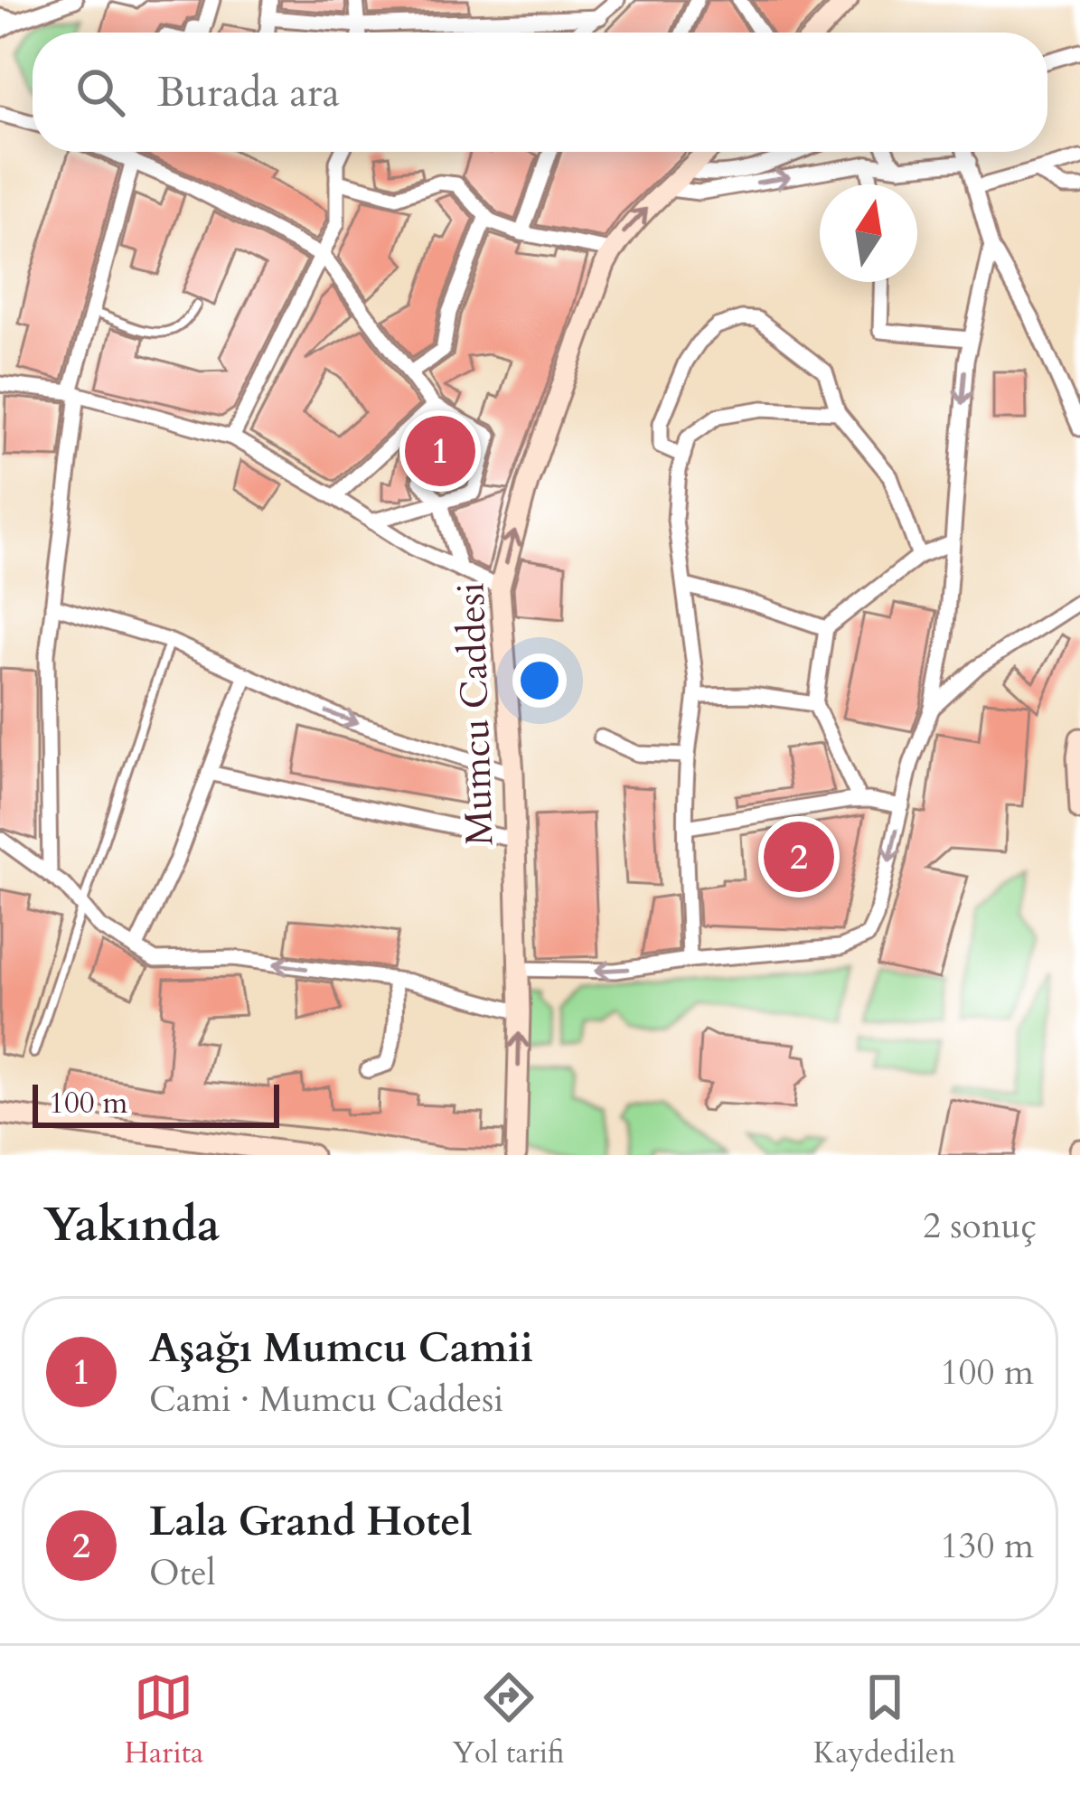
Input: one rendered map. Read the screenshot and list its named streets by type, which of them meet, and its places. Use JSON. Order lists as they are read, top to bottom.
{
  "streets": {
    "street": ["Mumcu Caddesi"]
  },
  "scale_bar": "100 m",
  "north": "top",
  "page": {
    "search": "Burada ara",
    "pins": ["1", "2"],
    "scale": "100 m",
    "heading": ["Yakında", "2 sonuç"],
    "list": [
      {
        "mark": "1",
        "name": "Aşağı Mumcu Camii",
        "note": "Cami · Mumcu Caddesi",
        "value": "100 m"
      },
      {
        "mark": "2",
        "name": "Lala Grand Hotel",
        "note": "Otel",
        "value": "130 m"
      }
    ],
    "nav": ["Harita", "Yol tarifi", "Kaydedilen"]
  }
}
